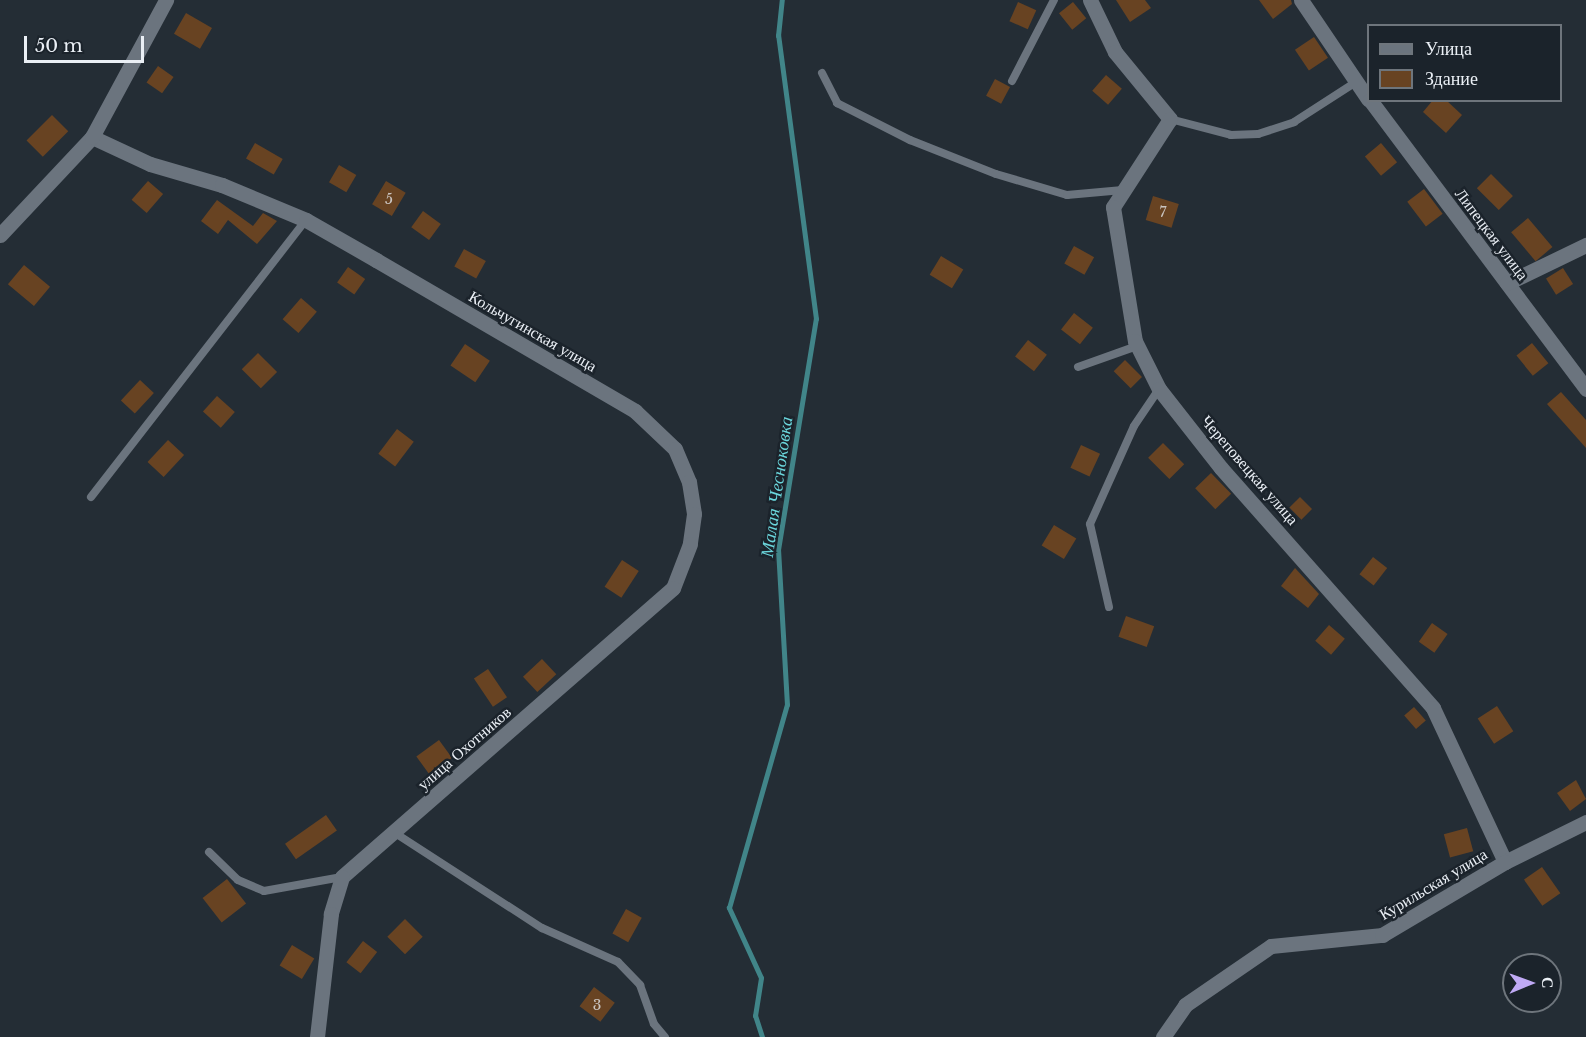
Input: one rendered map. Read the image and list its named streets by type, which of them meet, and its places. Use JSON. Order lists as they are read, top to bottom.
{
  "streets": {
    "street": [
      "Липецкая улица",
      "Кольчугинская улица",
      "Череповецкая улица",
      "улица Охотников",
      "Курильская улица"
    ]
  },
  "crossings": [
    ["Кольчугинская улица", "улица Охотников"],
    ["Череповецкая улица", "Курильская улица"]
  ],
  "water": ["Малая Чесноковка"],
  "house_numbers": ["5", "7", "3"],
  "legend": ["Улица", "Здание"],
  "scale_bar": "50 m",
  "north": "right"
}
